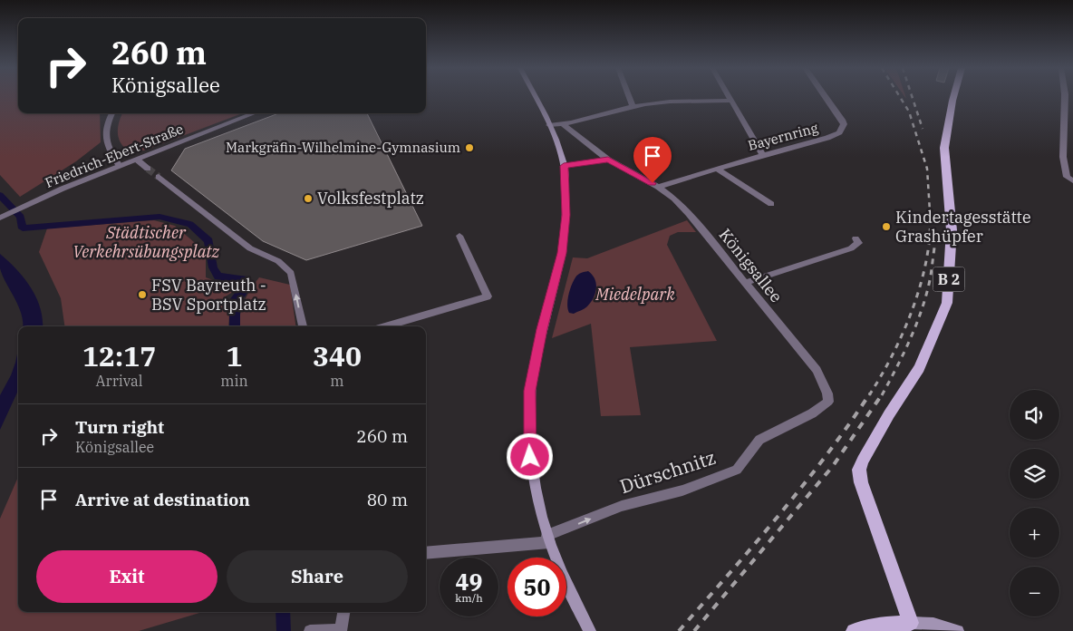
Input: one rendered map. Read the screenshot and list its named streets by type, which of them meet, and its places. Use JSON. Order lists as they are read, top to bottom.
{
  "streets": {
    "main road": ["B 2"],
    "street": [
      "Bayernring",
      "Friedrich-Ebert-Straße",
      "Königsallee",
      "Dürschnitz"
    ]
  },
  "crossings": [
    ["Bayernring", "Königsallee"],
    ["Königsallee", "Dürschnitz"]
  ],
  "one_way": ["Dürschnitz"],
  "parks": ["Städtischer Verkehrsübungsplatz", "Miedelpark"],
  "places": [
    "Markgräfin-Wilhelmine-Gymnasium",
    "Volksfestplatz",
    "Kindertagesstätte Grashüpfer",
    "FSV Bayreuth - BSV Sportplatz"
  ],
  "page": {
    "turn": ["260 m", "Königsallee"],
    "eta": [
      "12:17",
      "Arrival",
      "1",
      "min",
      "340",
      "m"
    ],
    "map_buttons": ["+", "−"],
    "list": [
      {
        "name": "Turn right",
        "note": "Königsallee",
        "value": "260 m"
      },
      {
        "name": "Arrive at destination",
        "value": "80 m"
      }
    ],
    "buttons": ["Exit", "Share"],
    "speed": "49 km/h",
    "limit": "50"
  }
}
